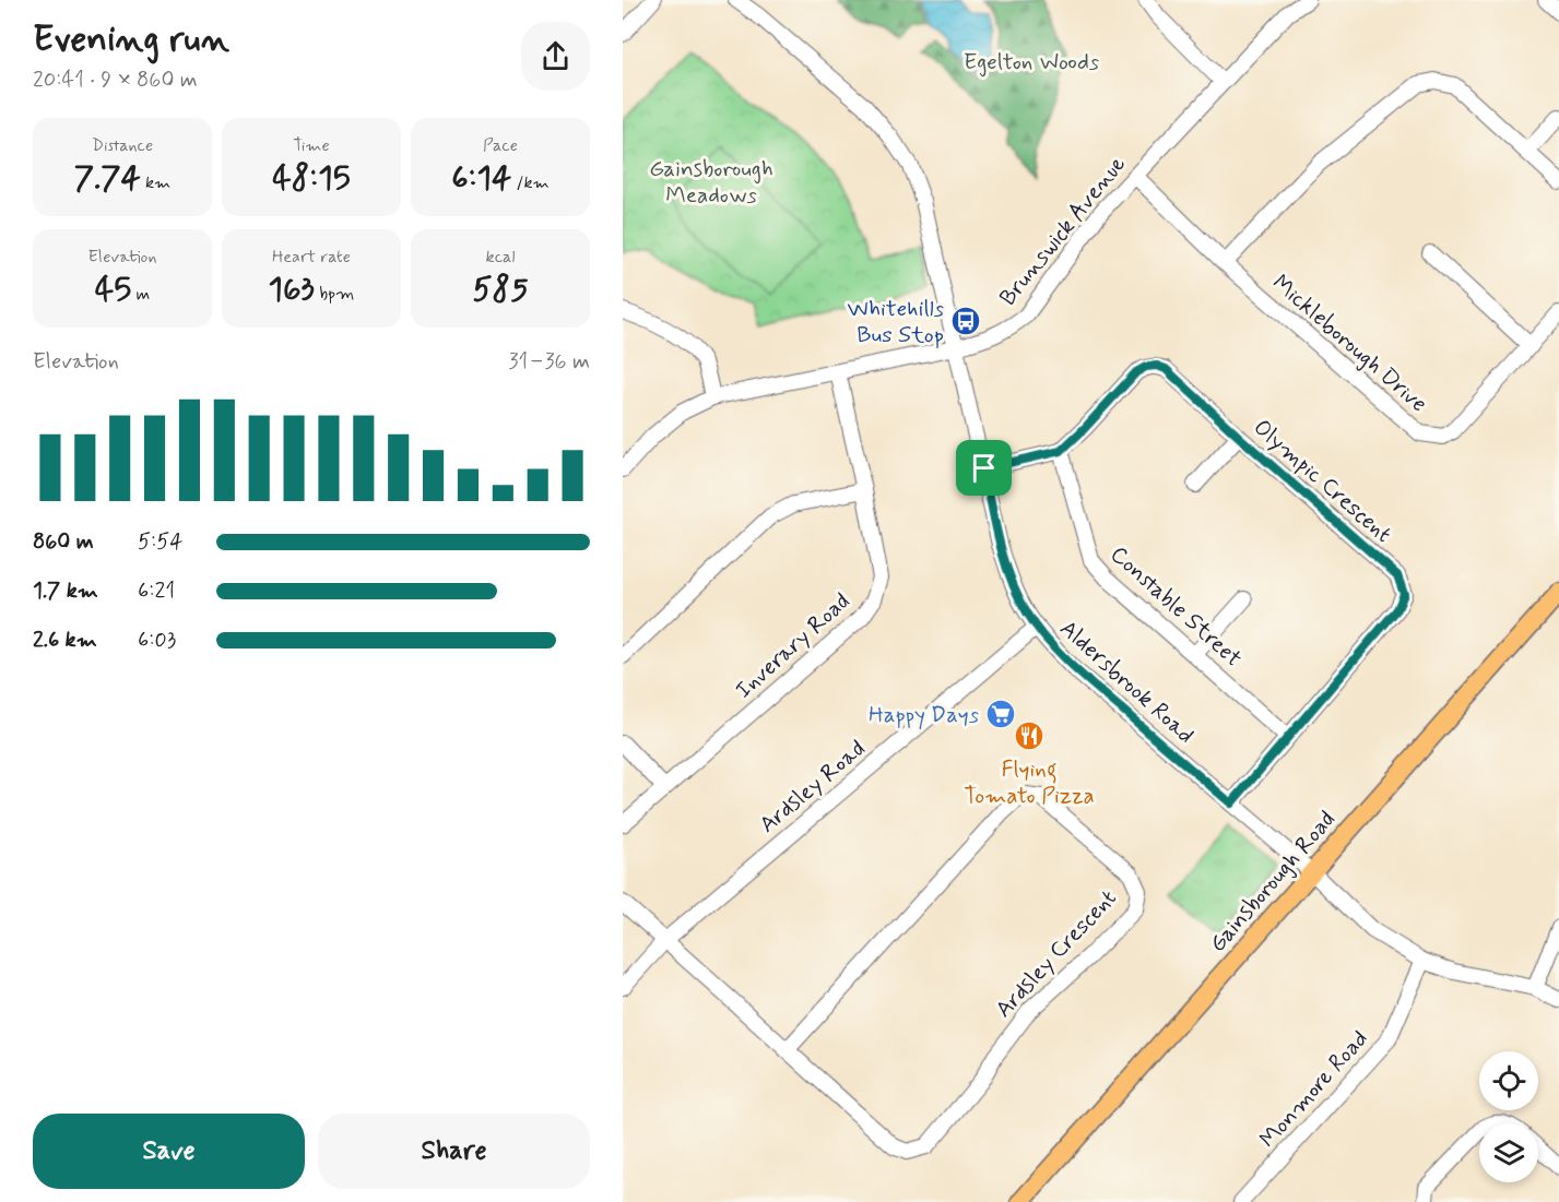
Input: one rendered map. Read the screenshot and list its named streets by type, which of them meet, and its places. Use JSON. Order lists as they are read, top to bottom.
{
  "streets": {
    "main road": ["Gainsborough Road"],
    "street": [
      "Brunswick Avenue",
      "Mickleborough Drive",
      "Olympic Crescent",
      "Constable Street",
      "Inverary Road",
      "Aldersbrook Road",
      "Ardsley Road",
      "Ardsley Crescent",
      "Monmore Road"
    ]
  },
  "crossings": [
    ["Brunswick Avenue", "Mickleborough Drive"],
    ["Brunswick Avenue", "Inverary Road"],
    ["Brunswick Avenue", "Aldersbrook Road"],
    ["Olympic Crescent", "Constable Street"],
    ["Olympic Crescent", "Aldersbrook Road"],
    ["Aldersbrook Road", "Ardsley Road"],
    ["Aldersbrook Road", "Gainsborough Road"],
    ["Aldersbrook Road", "Monmore Road"],
    ["Ardsley Road", "Ardsley Crescent"]
  ],
  "parks": ["Egelton Woods", "Gainsborough Meadows"],
  "places": {
    "bus stop": ["Whitehills Bus Stop"],
    "supermarket": ["Happy Days"],
    "restaurant": ["Flying Tomato Pizza"]
  },
  "page": {
    "heading": ["Evening run", "20:41 · 9 × 860 m"],
    "stats": [
      ["Distance", "7.74 km"],
      ["Time", "48:15"],
      ["Pace", "6:14 /km"],
      ["Elevation", "45 m"],
      ["Heart rate", "163 bpm"],
      ["kcal", "585"]
    ],
    "chart": ["Elevation", "31–36 m"],
    "list": [
      {
        "name": "860 m",
        "note": "5:54"
      },
      {
        "name": "1.7 km",
        "note": "6:21"
      },
      {
        "name": "2.6 km",
        "note": "6:03"
      }
    ],
    "buttons": ["Save", "Share"]
  }
}
